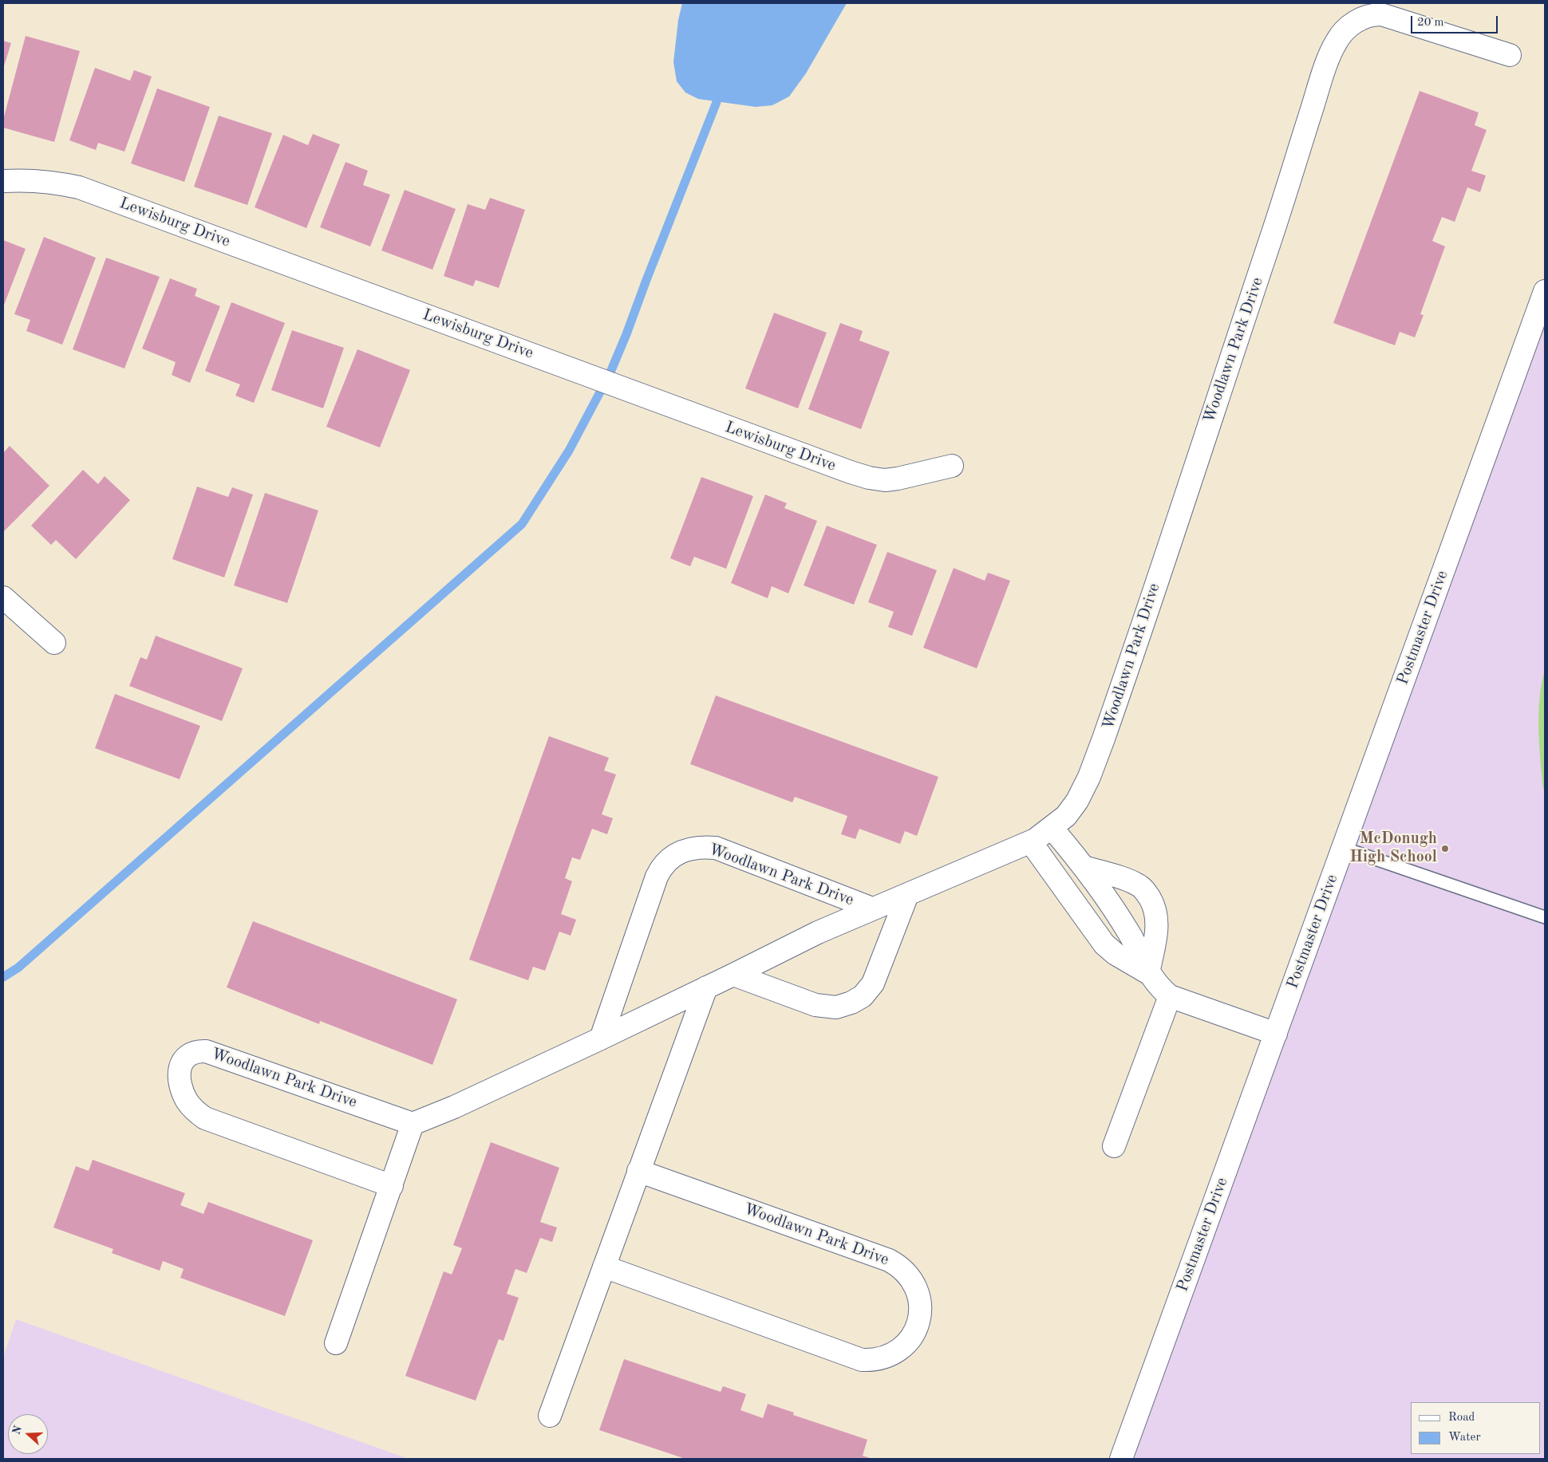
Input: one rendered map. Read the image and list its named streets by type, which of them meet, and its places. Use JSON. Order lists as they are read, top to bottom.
{
  "streets": {
    "street": ["Lewisburg Drive", "Woodlawn Park Drive", "Postmaster Drive"]
  },
  "places": ["McDonugh High School"],
  "legend": ["Road", "Water"],
  "scale_bar": "20 m",
  "north": "left"
}
